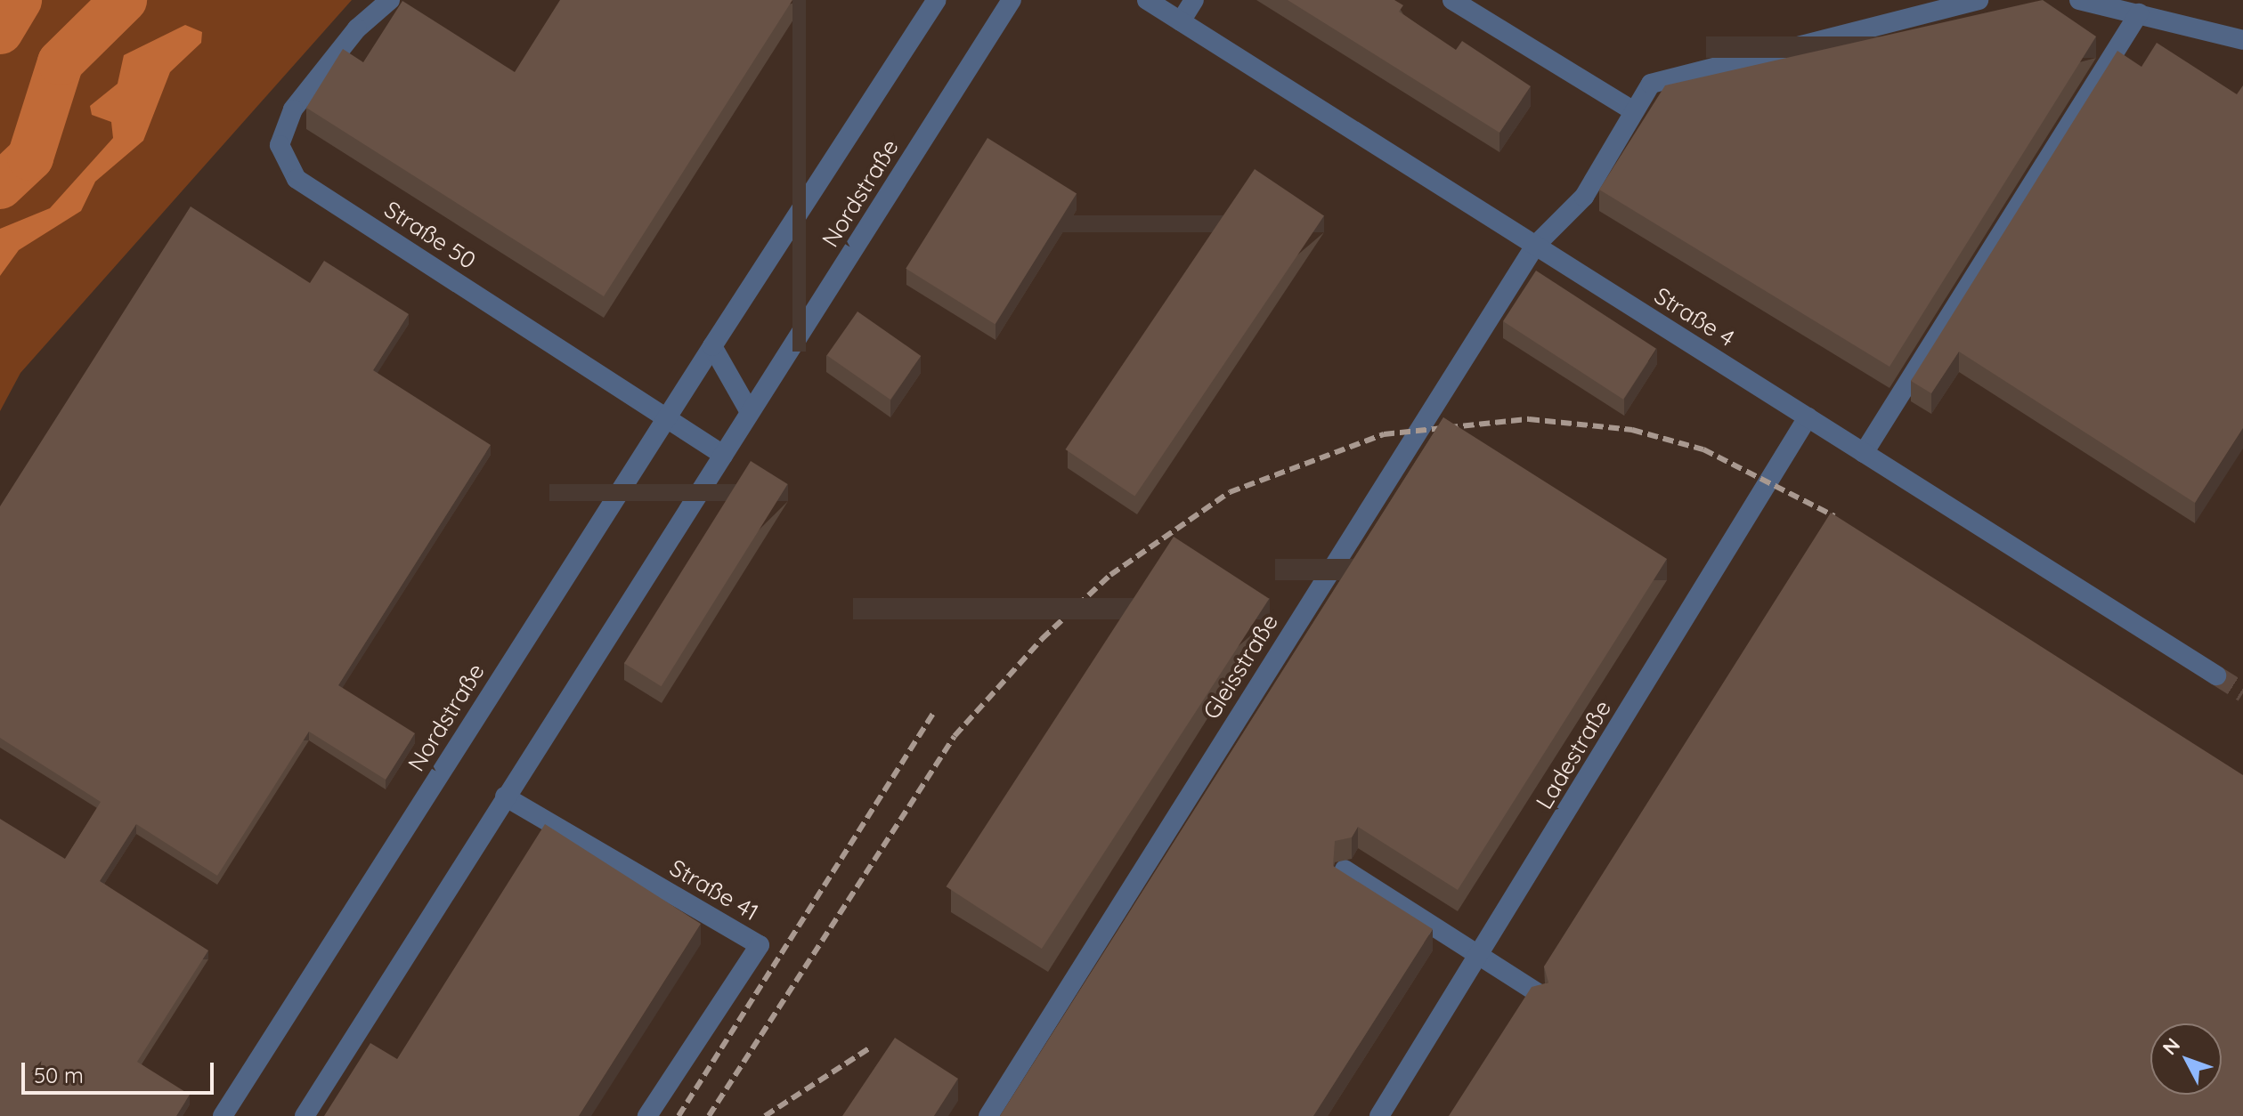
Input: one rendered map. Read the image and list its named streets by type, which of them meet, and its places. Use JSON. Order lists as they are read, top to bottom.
{
  "streets": {
    "street": [
      "Nordstraße",
      "Straße 50",
      "Straße 4",
      "Gleisstraße",
      "Ladestraße",
      "Straße 41"
    ]
  },
  "crossings": [
    ["Nordstraße", "Straße 50"],
    ["Nordstraße", "Straße 41"],
    ["Straße 4", "Gleisstraße"],
    ["Straße 4", "Ladestraße"]
  ],
  "scale_bar": "50 m",
  "north": "top left"
}
